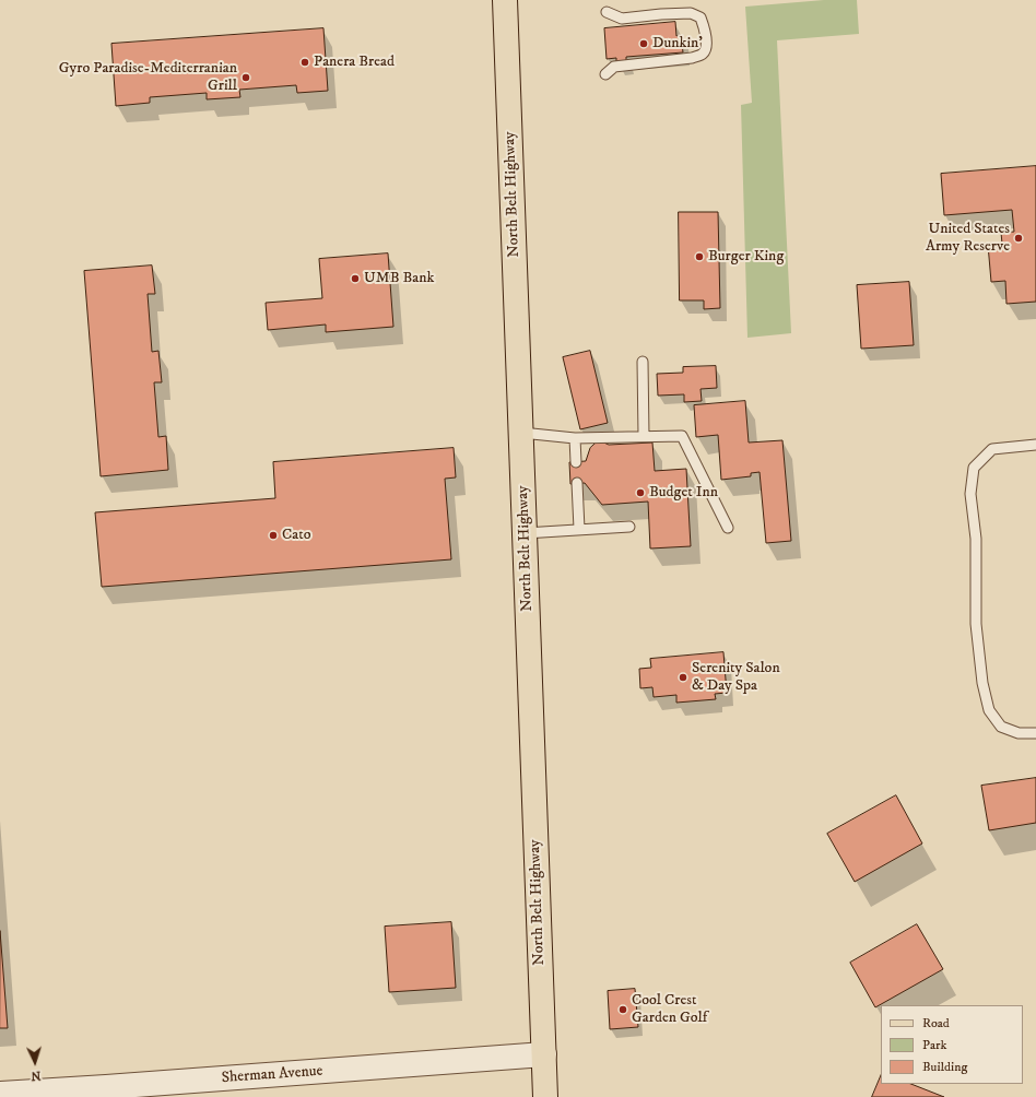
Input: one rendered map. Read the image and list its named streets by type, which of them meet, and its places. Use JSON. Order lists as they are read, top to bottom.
{
  "streets": {
    "main road": ["North Belt Highway"],
    "street": ["Sherman Avenue"]
  },
  "crossings": [
    ["North Belt Highway", "Sherman Avenue"]
  ],
  "places": [
    "Dunkin'",
    "Panera Bread",
    "Gyro Paradise-Mediterranian Grill",
    "United States Army Reserve",
    "Burger King",
    "UMB Bank",
    "Budget Inn",
    "Cato",
    "Serenity Salon & Day Spa",
    "Cool Crest Garden Golf"
  ],
  "legend": ["Road", "Park", "Building"],
  "north": "bottom"
}
